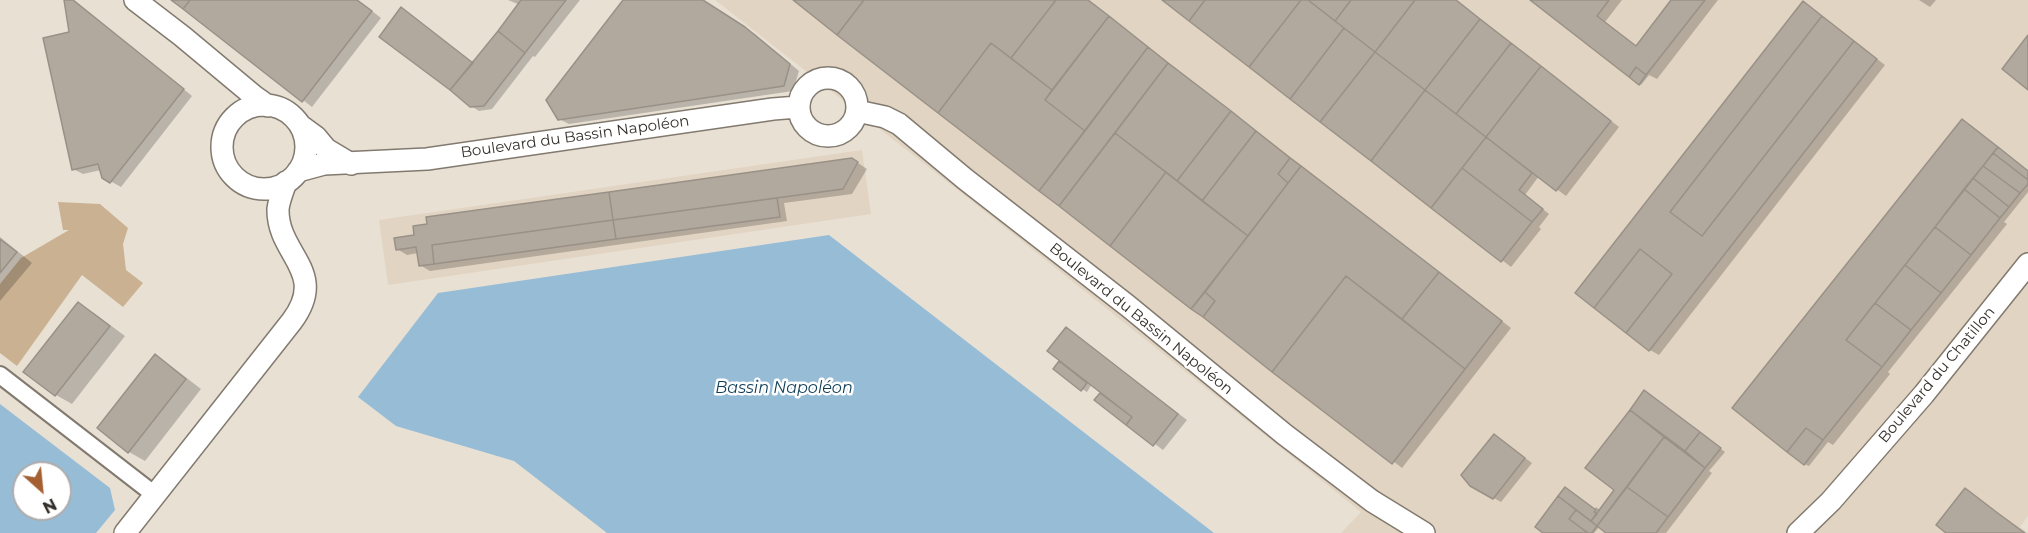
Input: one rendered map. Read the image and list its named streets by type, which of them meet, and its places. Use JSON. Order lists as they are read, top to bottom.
{
  "streets": {
    "main road": ["Boulevard du Bassin Napoléon", "Boulevard du Chatillon"]
  },
  "water": ["Bassin Napoléon"],
  "north": "bottom right"
}
